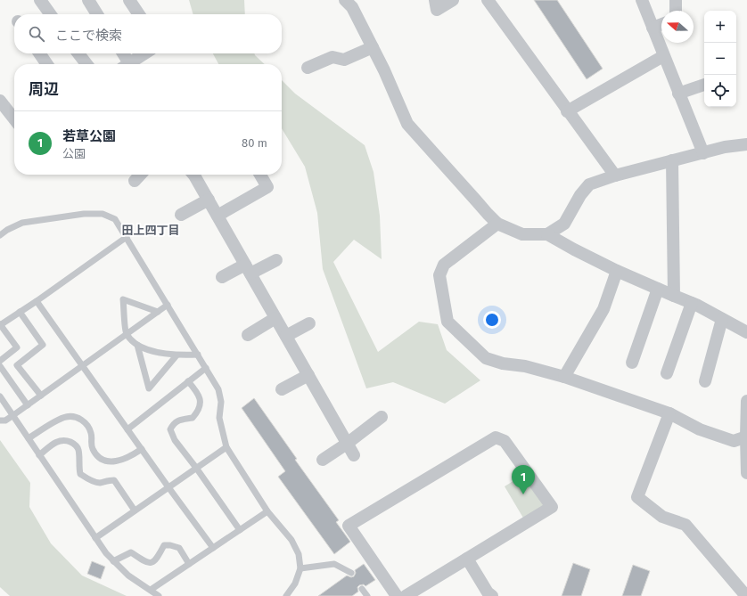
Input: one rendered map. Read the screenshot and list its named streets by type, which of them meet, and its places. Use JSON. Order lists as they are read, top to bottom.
{
  "districts": ["田上四丁目"],
  "north": "left",
  "page": {
    "map_buttons": ["+", "−"],
    "search": "ここで検索",
    "heading": "周辺",
    "list": [
      {
        "mark": "1",
        "name": "若草公園",
        "note": "公園",
        "value": "80 m"
      }
    ],
    "pins": "1"
  }
}
